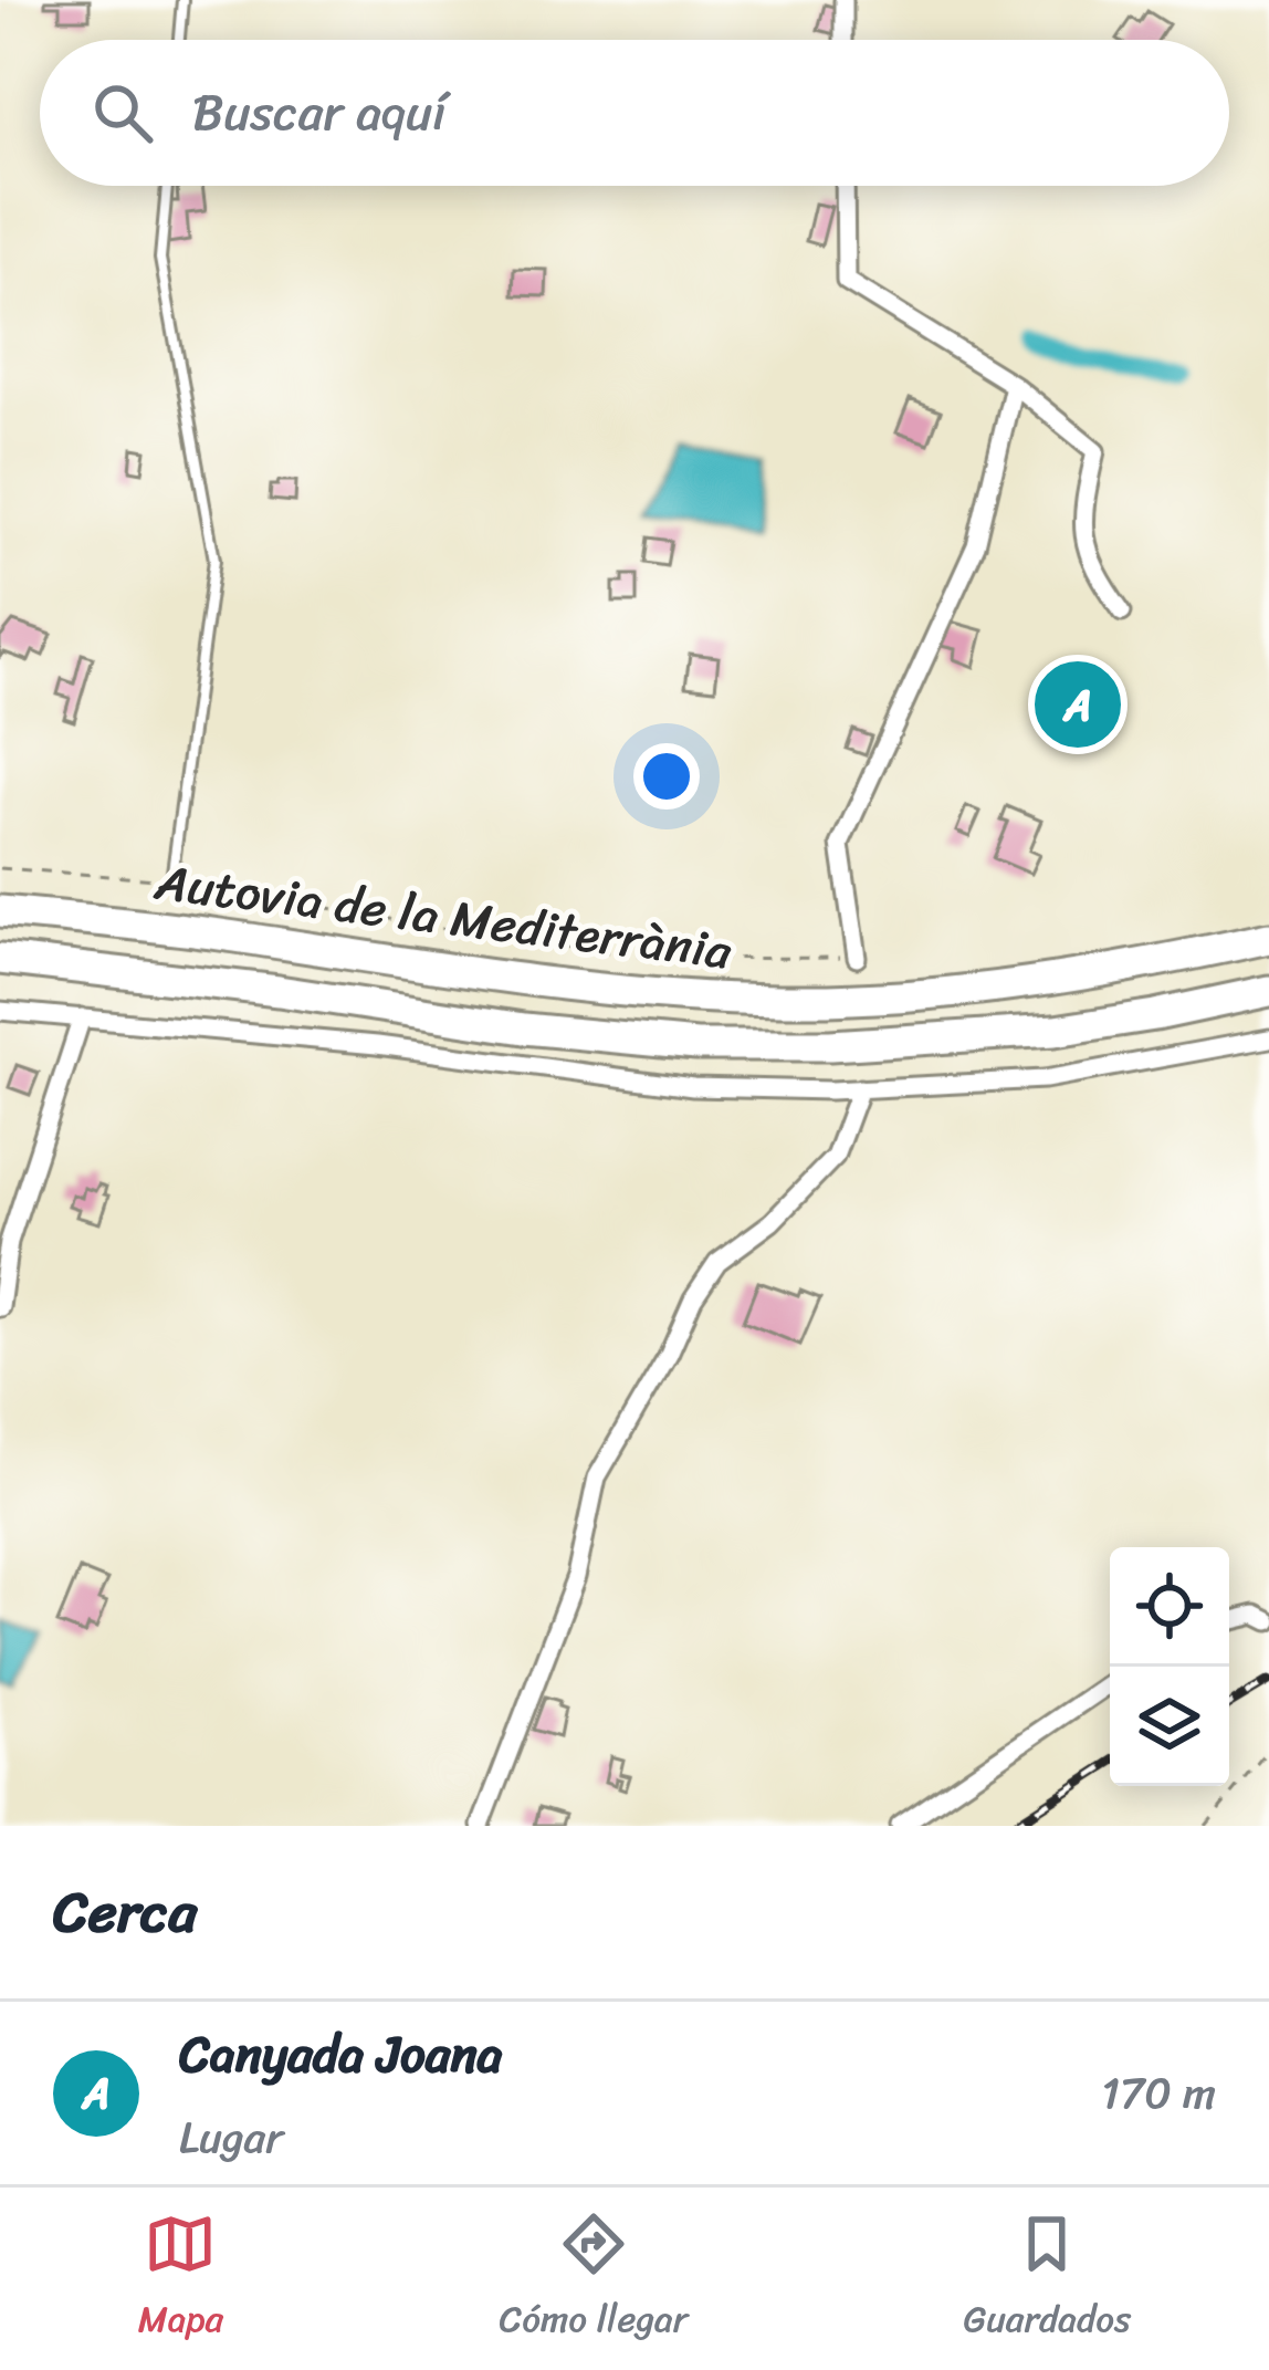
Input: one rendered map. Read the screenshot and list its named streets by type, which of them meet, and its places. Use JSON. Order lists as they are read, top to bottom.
{
  "streets": {
    "highway": ["Autovia de la Mediterrània"]
  },
  "page": {
    "search": "Buscar aquí",
    "pins": "A",
    "heading": "Cerca",
    "list": [
      {
        "mark": "A",
        "name": "Canyada Joana",
        "note": "Lugar",
        "value": "170 m"
      }
    ],
    "nav": ["Mapa", "Cómo llegar", "Guardados"]
  }
}
